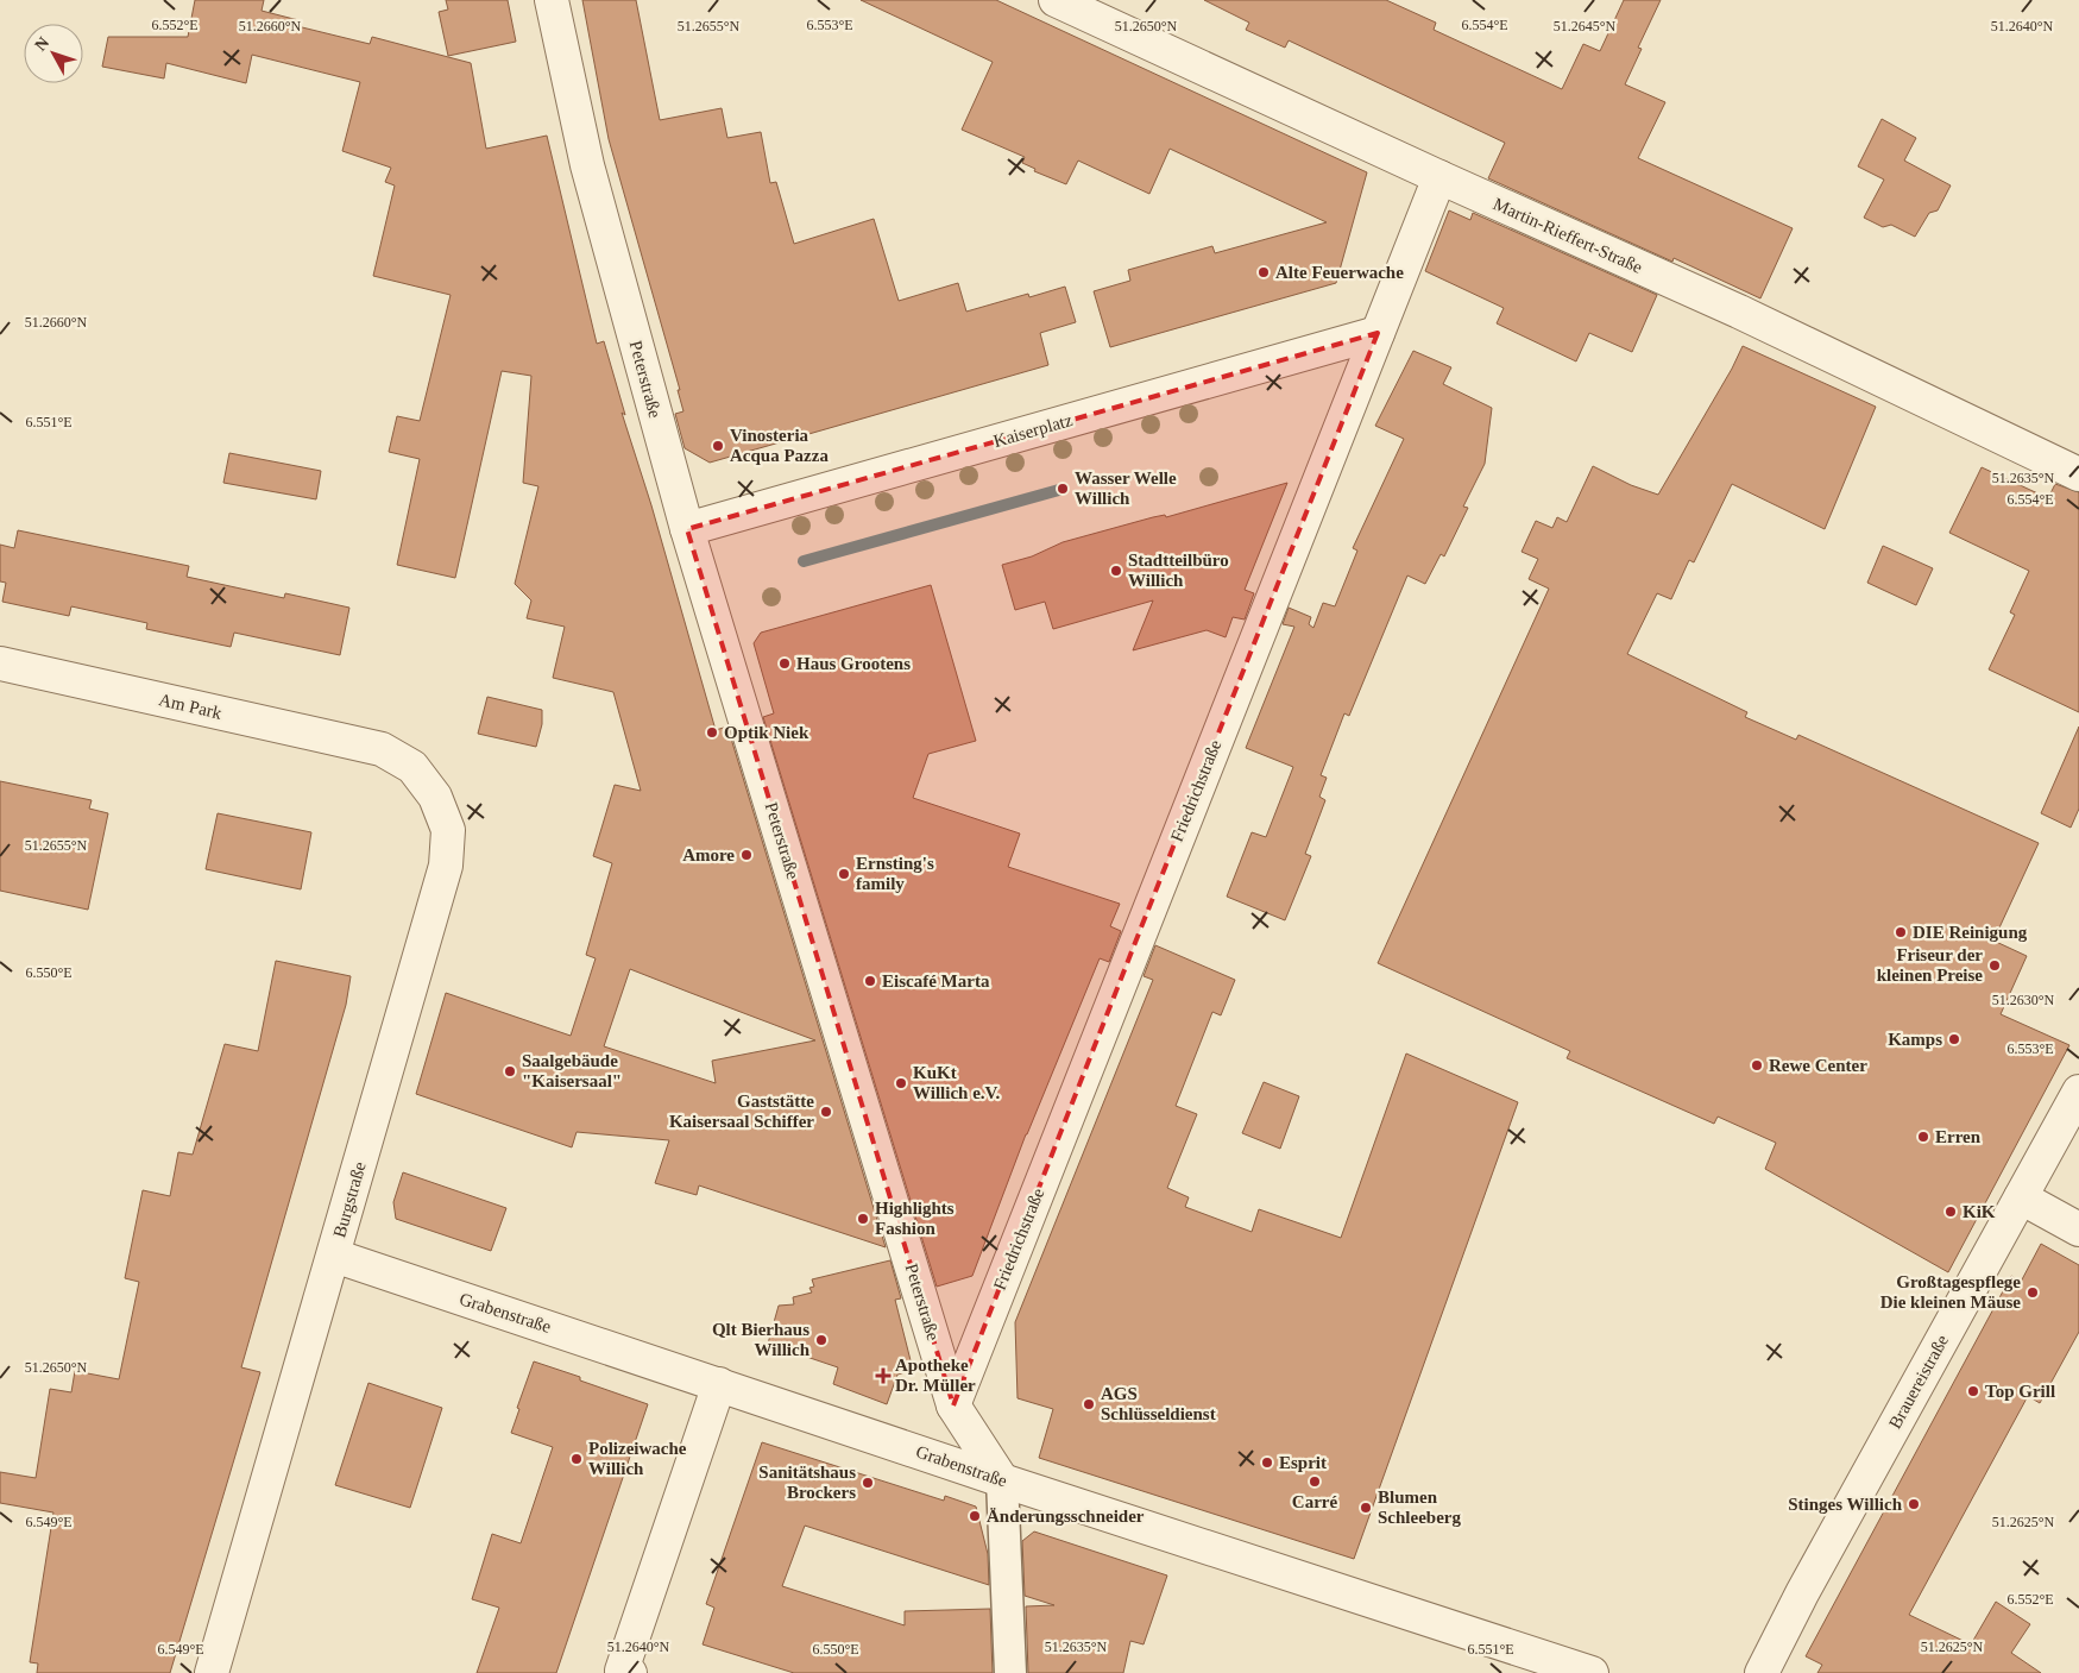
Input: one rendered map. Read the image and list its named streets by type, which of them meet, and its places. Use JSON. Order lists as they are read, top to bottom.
{
  "streets": {
    "street": [
      "Martin-Rieffert-Straße",
      "Peterstraße",
      "Kaiserplatz",
      "Am Park",
      "Friedrichstraße",
      "Burgstraße",
      "Grabenstraße",
      "Brauereistraße"
    ]
  },
  "crossings": [
    ["Martin-Rieffert-Straße", "Friedrichstraße"],
    ["Peterstraße", "Kaiserplatz"],
    ["Peterstraße", "Friedrichstraße"],
    ["Peterstraße", "Grabenstraße"],
    ["Kaiserplatz", "Friedrichstraße"],
    ["Am Park", "Burgstraße"],
    ["Burgstraße", "Grabenstraße"]
  ],
  "places": {
    "other": [
      "Alte Feuerwache",
      "Vinosteria Acqua Pazza",
      "Wasser Welle Willich",
      "Stadtteilbüro Willich",
      "Haus Grootens",
      "Optik Niek",
      "Amore",
      "Ernsting's family",
      "DIE Reinigung",
      "Friseur der kleinen Preise",
      "Eiscafé Marta",
      "Kamps",
      "Rewe Center",
      "Saalgebäude \"Kaisersaal\"",
      "KuKt Willich e.V.",
      "Gaststätte Kaisersaal Schiffer",
      "Erren",
      "KiK",
      "Highlights Fashion",
      "Großtagespflege Die kleinen Mäuse",
      "Qlt Bierhaus Willich",
      "Top Grill",
      "AGS Schlüsseldienst",
      "Polizeiwache Willich",
      "Esprit",
      "Carré",
      "Sanitätshaus Brockers",
      "Stinges Willich",
      "Blumen Schleeberg",
      "Änderungsschneider"
    ],
    "health": ["Apotheke Dr. Müller"]
  },
  "north": "top left",
  "coordinates": [
    "6.552°E",
    "6.553°E",
    "6.554°E",
    "51.2660°N",
    "51.2655°N",
    "51.2650°N",
    "51.2645°N",
    "51.2640°N",
    "6.551°E",
    "51.2635°N",
    "6.550°E",
    "51.2630°N",
    "6.549°E",
    "51.2625°N"
  ]
}
